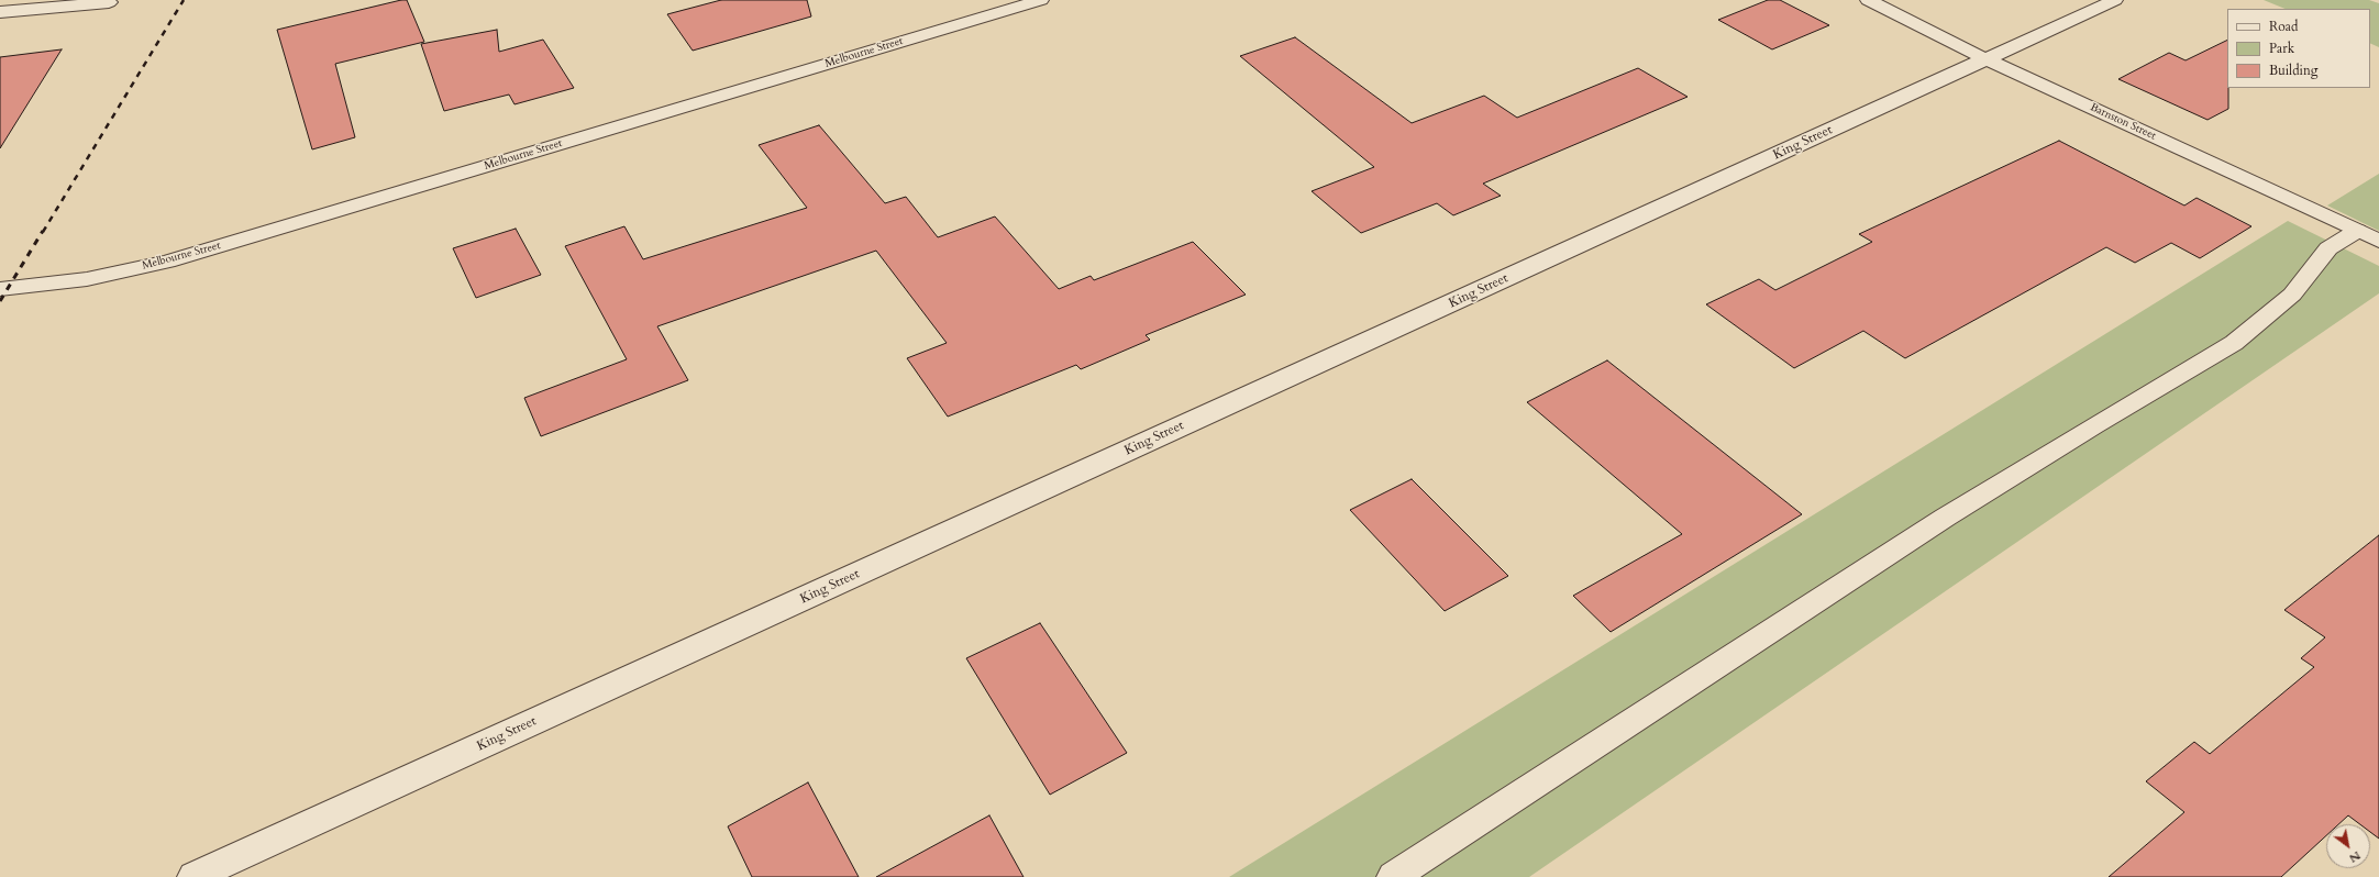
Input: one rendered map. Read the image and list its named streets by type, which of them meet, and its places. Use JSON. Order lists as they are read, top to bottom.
{
  "streets": {
    "street": ["Melbourne Street", "Barnston Street", "King Street"]
  },
  "crossings": [
    ["Barnston Street", "King Street"]
  ],
  "legend": ["Road", "Park", "Building"],
  "north": "bottom right"
}
